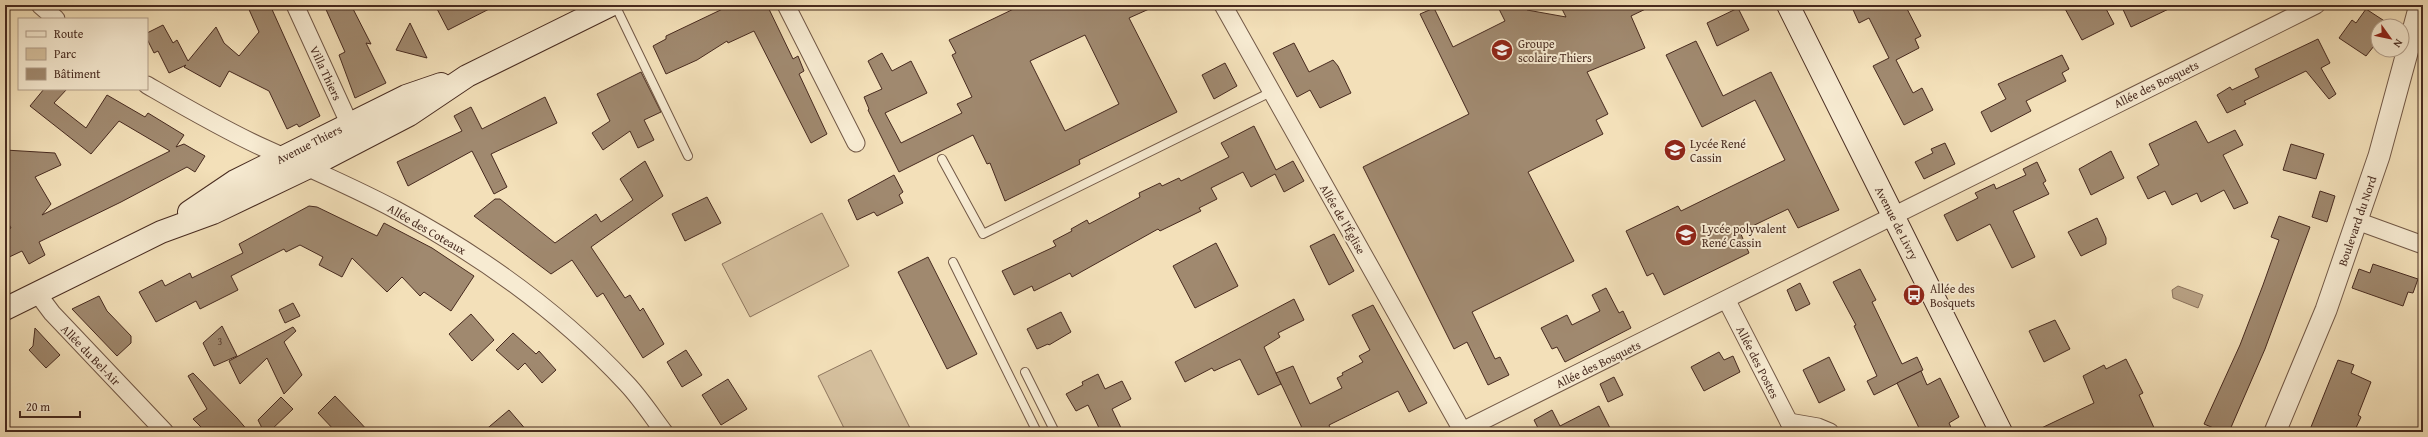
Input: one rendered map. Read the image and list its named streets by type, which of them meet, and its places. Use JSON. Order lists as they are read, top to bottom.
{
  "streets": {
    "main road": ["Avenue Thiers", "Avenue de Livry"],
    "street": [
      "Villa Thiers",
      "Allée des Bosquets",
      "Allée de l'Église",
      "Boulevard du Nord",
      "Allée des Coteaux",
      "Allée du Bel-Air",
      "Allée des Postes"
    ]
  },
  "crossings": [
    ["Villa Thiers", "Avenue Thiers"],
    ["Allée des Bosquets", "Allée de l'Église"],
    ["Allée des Bosquets", "Avenue de Livry"],
    ["Allée des Bosquets", "Allée des Postes"],
    ["Avenue Thiers", "Allée des Coteaux"],
    ["Avenue Thiers", "Allée du Bel-Air"]
  ],
  "places": {
    "school or university": ["Groupe scolaire Thiers", "Lycée René Cassin", "Lycée polyvalent René Cassin"],
    "bus stop": ["Allée des Bosquets"]
  },
  "house_numbers": ["3"],
  "legend": ["Route", "Parc", "Bâtiment"],
  "scale_bar": "20 m",
  "north": "bottom right"
}
